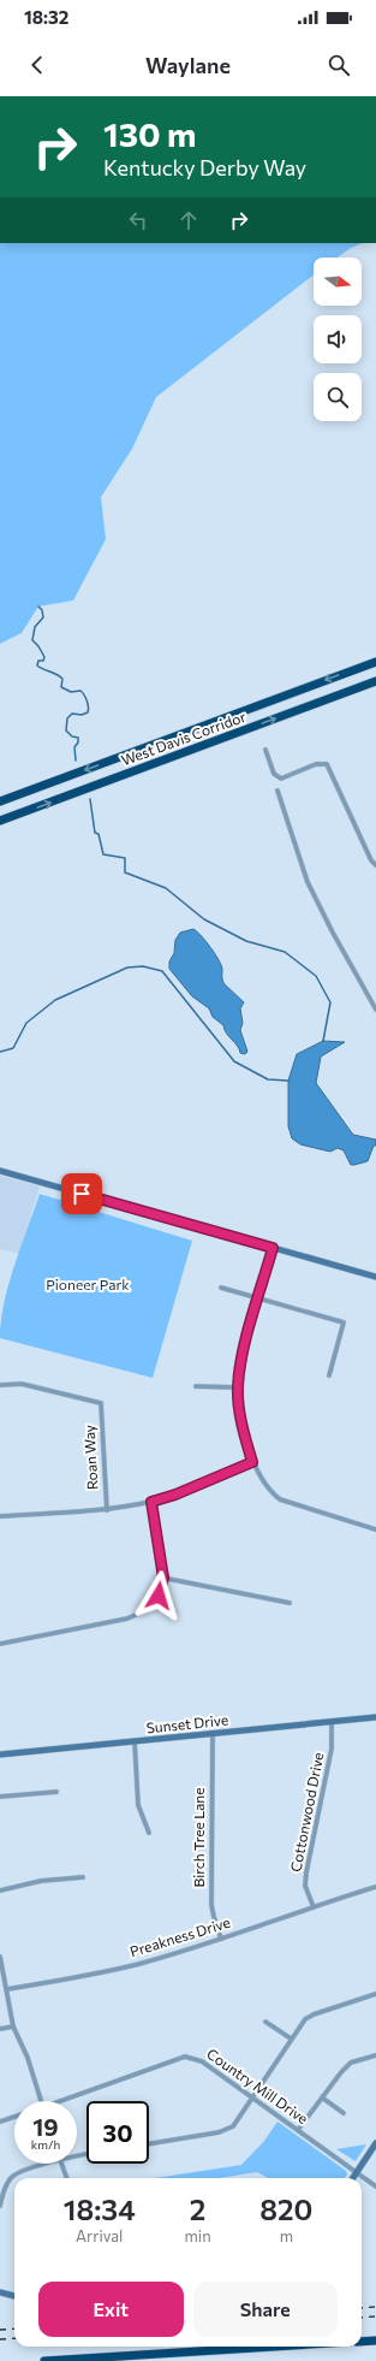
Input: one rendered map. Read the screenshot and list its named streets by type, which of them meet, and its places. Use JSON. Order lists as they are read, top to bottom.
{
  "streets": {
    "highway": ["West Davis Corridor"],
    "street": [
      "Roan Way",
      "Sunset Drive",
      "Cottonwood Drive",
      "Birch Tree Lane",
      "Preakness Drive",
      "Country Mill Drive"
    ]
  },
  "crossings": [
    ["Sunset Drive", "Cottonwood Drive"],
    ["Sunset Drive", "Birch Tree Lane"],
    ["Cottonwood Drive", "Preakness Drive"],
    ["Birch Tree Lane", "Preakness Drive"]
  ],
  "parks": ["Pioneer Park"],
  "north": "right",
  "page": {
    "status": "18:32",
    "header": "Waylane",
    "turn": ["130 m", "Kentucky Derby Way"],
    "speed": "19 km/h",
    "limit": "30",
    "eta": [
      "18:34",
      "Arrival",
      "2",
      "min",
      "820",
      "m"
    ],
    "buttons": ["Exit", "Share"]
  }
}
